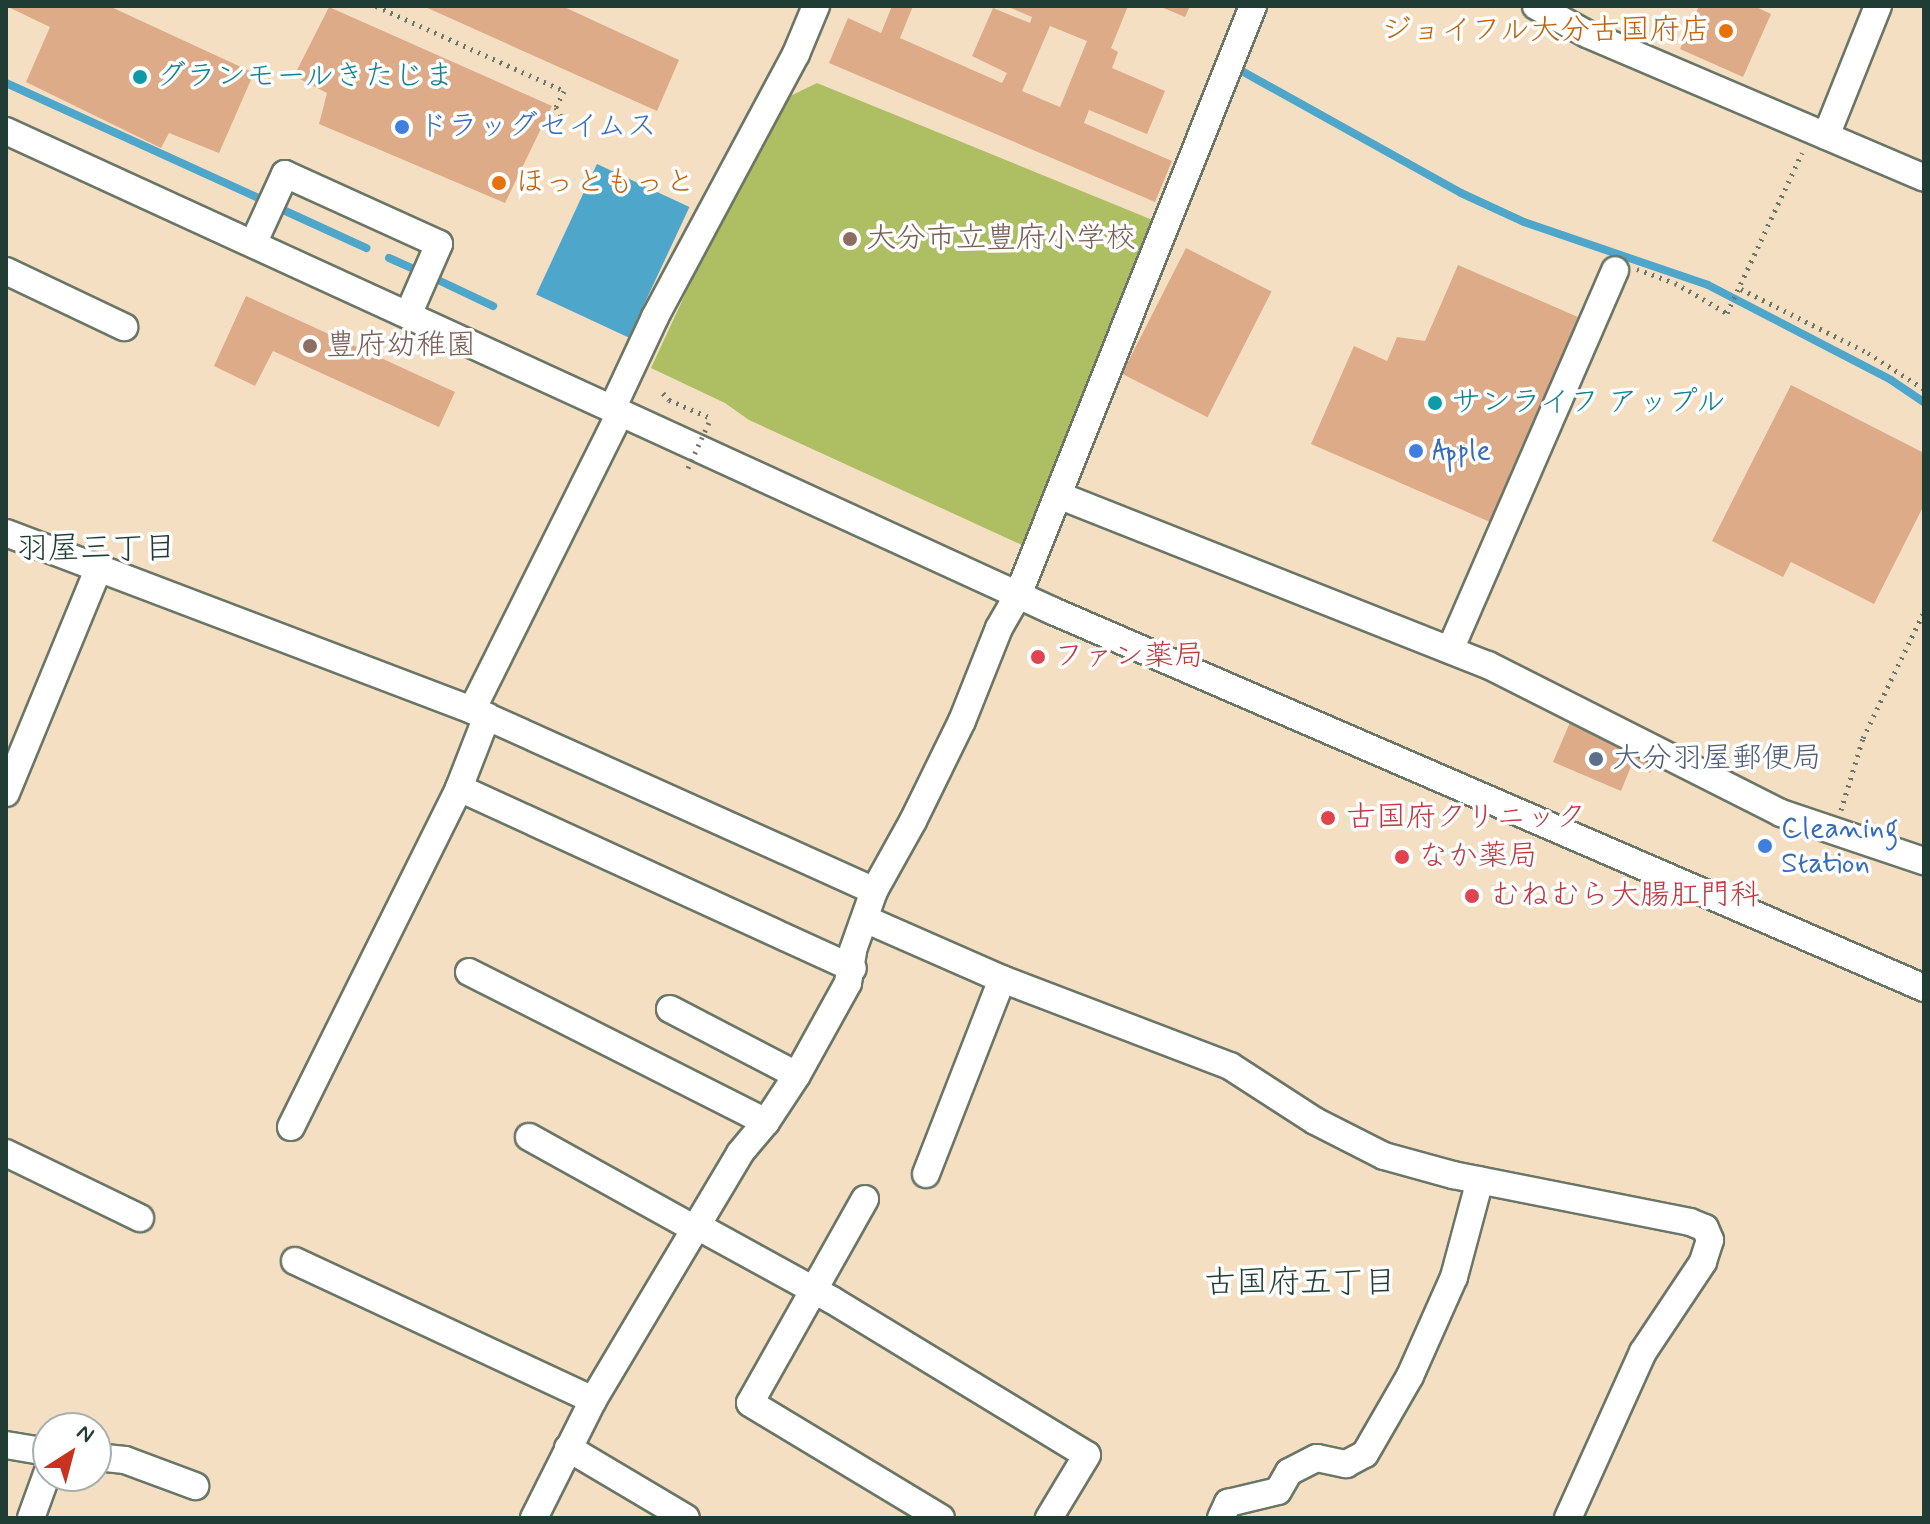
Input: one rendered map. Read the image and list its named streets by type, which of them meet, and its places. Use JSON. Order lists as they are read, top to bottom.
{
  "districts": ["羽屋三丁目", "古国府五丁目"],
  "places": [
    "ジョイフル大分古国府店",
    "グランモールきたじま",
    "ドラッグセイムス",
    "ほっともっと",
    "大分市立豊府小学校",
    "豊府幼稚園",
    "サンライフ アップル",
    "Apple",
    "ファン薬局",
    "大分羽屋郵便局",
    "古国府クリニック",
    "Cleaning Station",
    "なか薬局",
    "むねむら大腸肛門科"
  ],
  "north": "top right"
}
